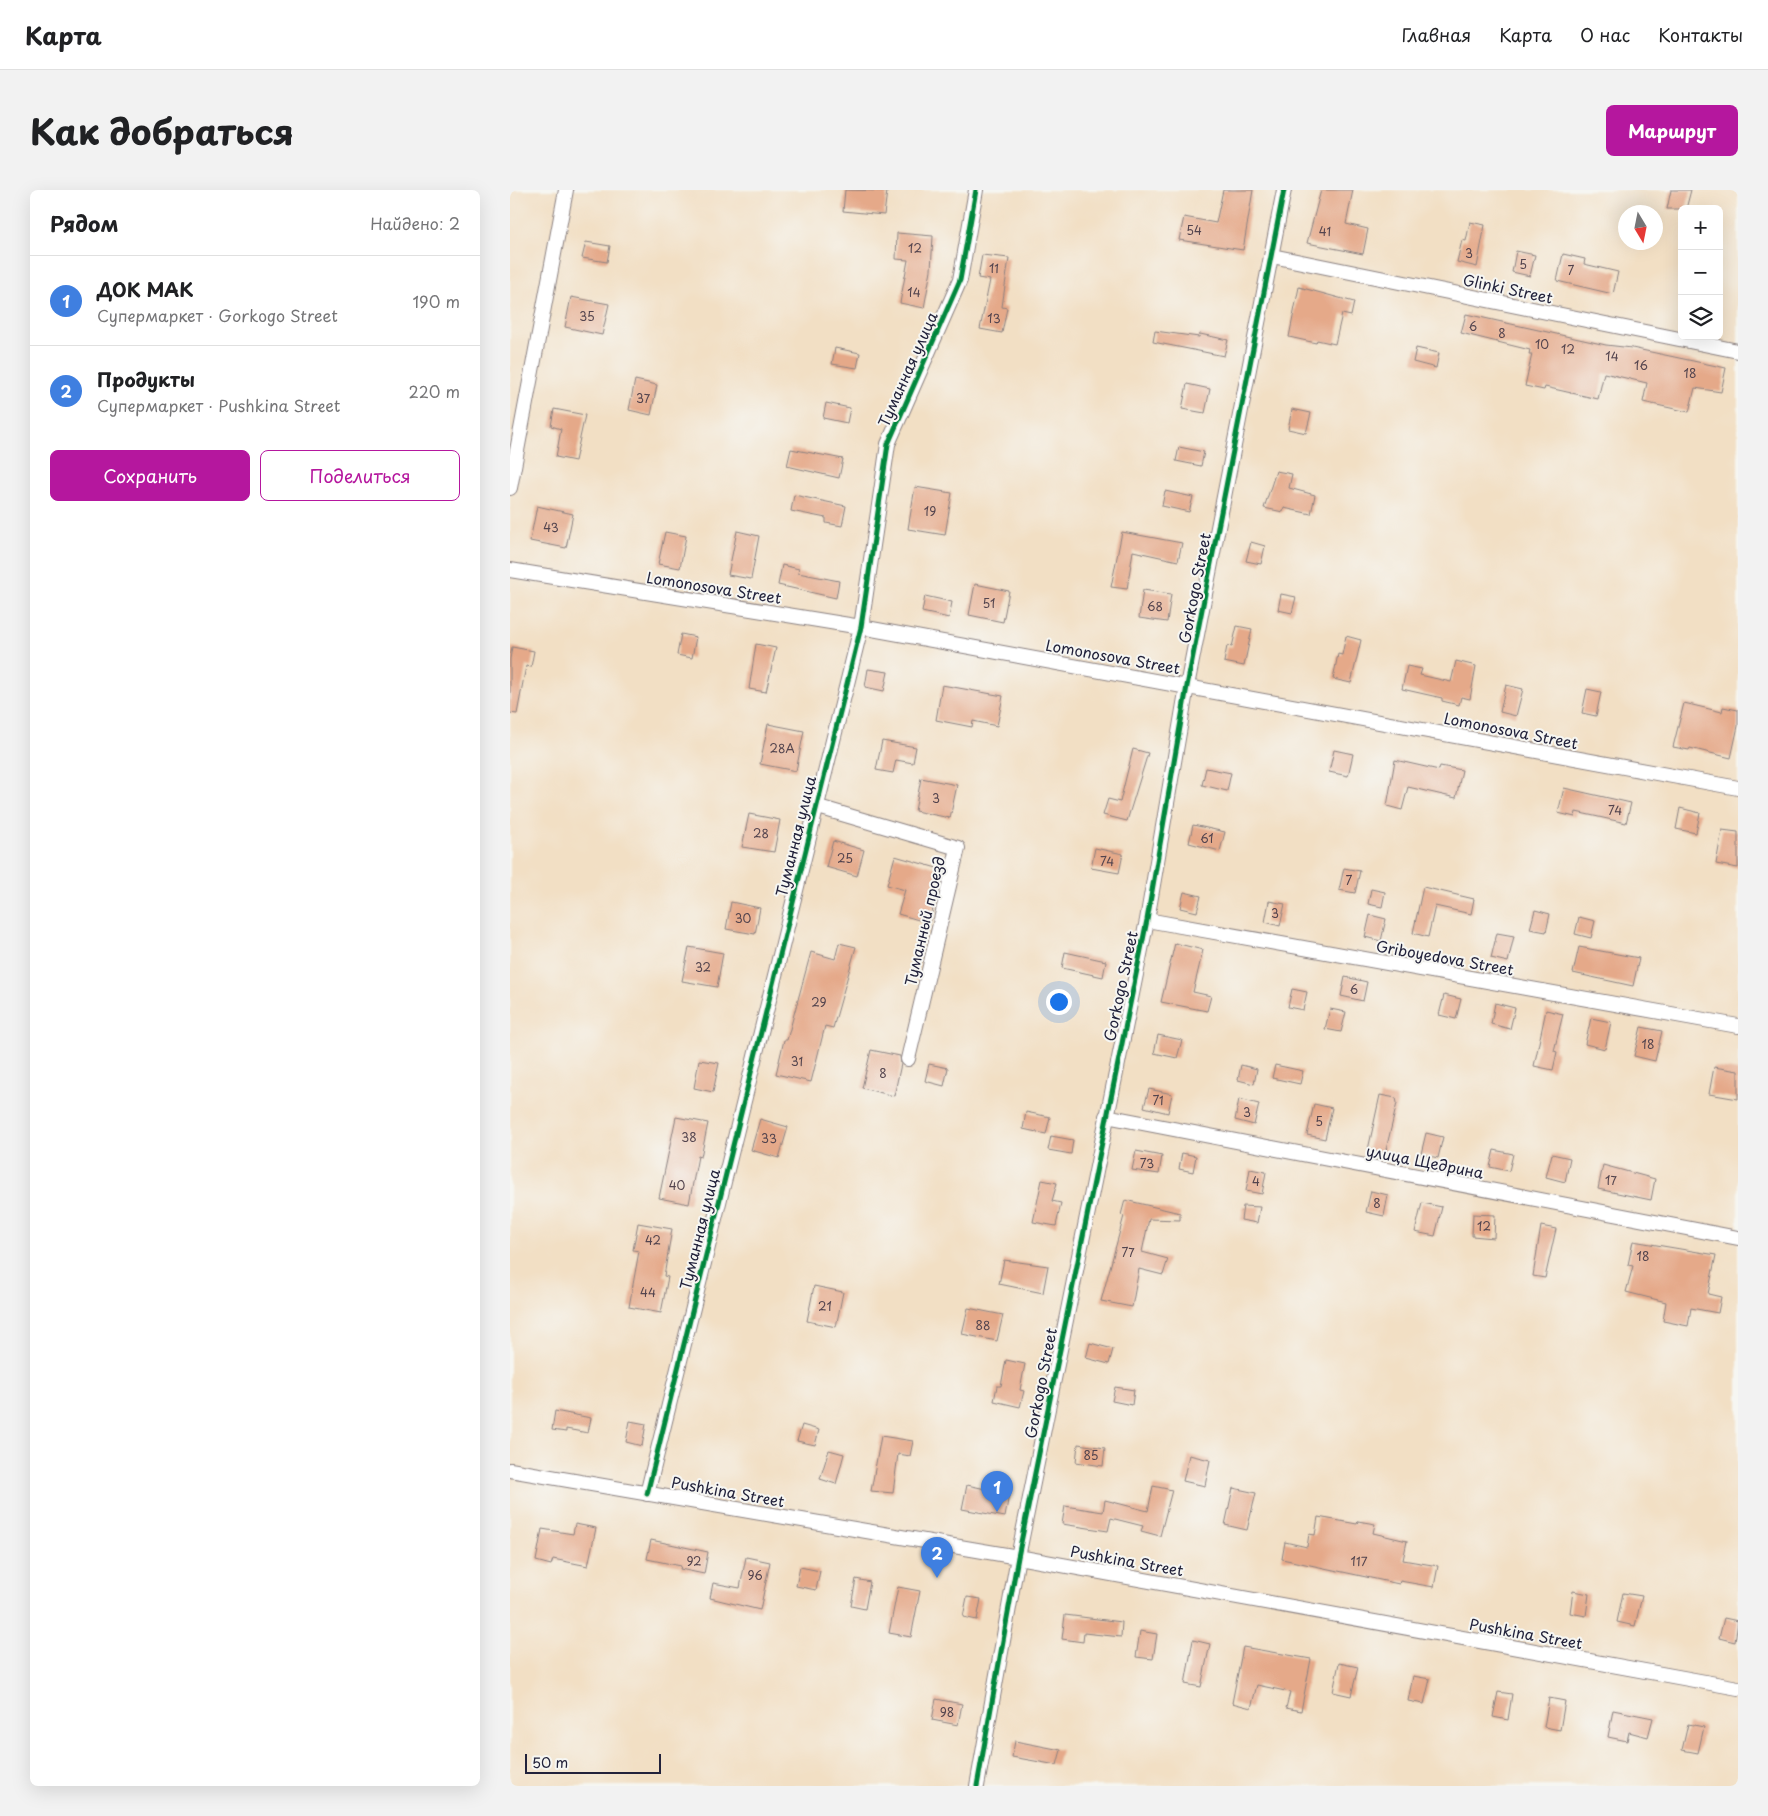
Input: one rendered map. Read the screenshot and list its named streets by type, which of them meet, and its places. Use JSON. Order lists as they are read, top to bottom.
{
  "streets": {
    "street": [
      "Glinki Street",
      "Туманная улица",
      "Lomonosova Street",
      "Gorkogo Street",
      "Туманный проезд",
      "Griboyedova Street",
      "улица Щедрина",
      "Pushkina Street"
    ]
  },
  "crossings": [
    ["Glinki Street", "Gorkogo Street"],
    ["Туманная улица", "Lomonosova Street"],
    ["Туманная улица", "Туманный проезд"],
    ["Туманная улица", "Pushkina Street"],
    ["Lomonosova Street", "Gorkogo Street"],
    ["Gorkogo Street", "Griboyedova Street"],
    ["Gorkogo Street", "улица Щедрина"],
    ["Gorkogo Street", "Pushkina Street"]
  ],
  "house_numbers": [
    "54",
    "41",
    "12",
    "3",
    "5",
    "11",
    "7",
    "14",
    "35",
    "13",
    "6",
    "8",
    "10",
    "12",
    "14",
    "16",
    "18",
    "37",
    "19",
    "43",
    "51",
    "68",
    "28А",
    "3",
    "74",
    "28",
    "61",
    "25",
    "74",
    "7",
    "3",
    "30",
    "32",
    "6",
    "29",
    "18",
    "31",
    "8",
    "71",
    "3",
    "5",
    "38",
    "33",
    "73",
    "17",
    "4",
    "40",
    "8",
    "12",
    "42",
    "77",
    "18",
    "44",
    "21",
    "88",
    "85",
    "92",
    "117",
    "96",
    "98"
  ],
  "scale_bar": "50 m",
  "north": "bottom",
  "page": {
    "header": "Карта",
    "nav": [
      "Главная",
      "Карта",
      "О нас",
      "Контакты"
    ],
    "title": "Как добраться",
    "buttons": [
      "Маршрут",
      ["Сохранить", "Поделиться"]
    ],
    "heading": ["Рядом", "Найдено: 2"],
    "map_buttons": ["+", "−"],
    "list": [
      {
        "mark": "1",
        "name": "ДОК МАК",
        "note": "Супермаркет · Gorkogo Street",
        "value": "190 m"
      },
      {
        "mark": "2",
        "name": "Продукты",
        "note": "Супермаркет · Pushkina Street",
        "value": "220 m"
      }
    ],
    "pins": ["1", "2"],
    "scale": "50 m"
  }
}
